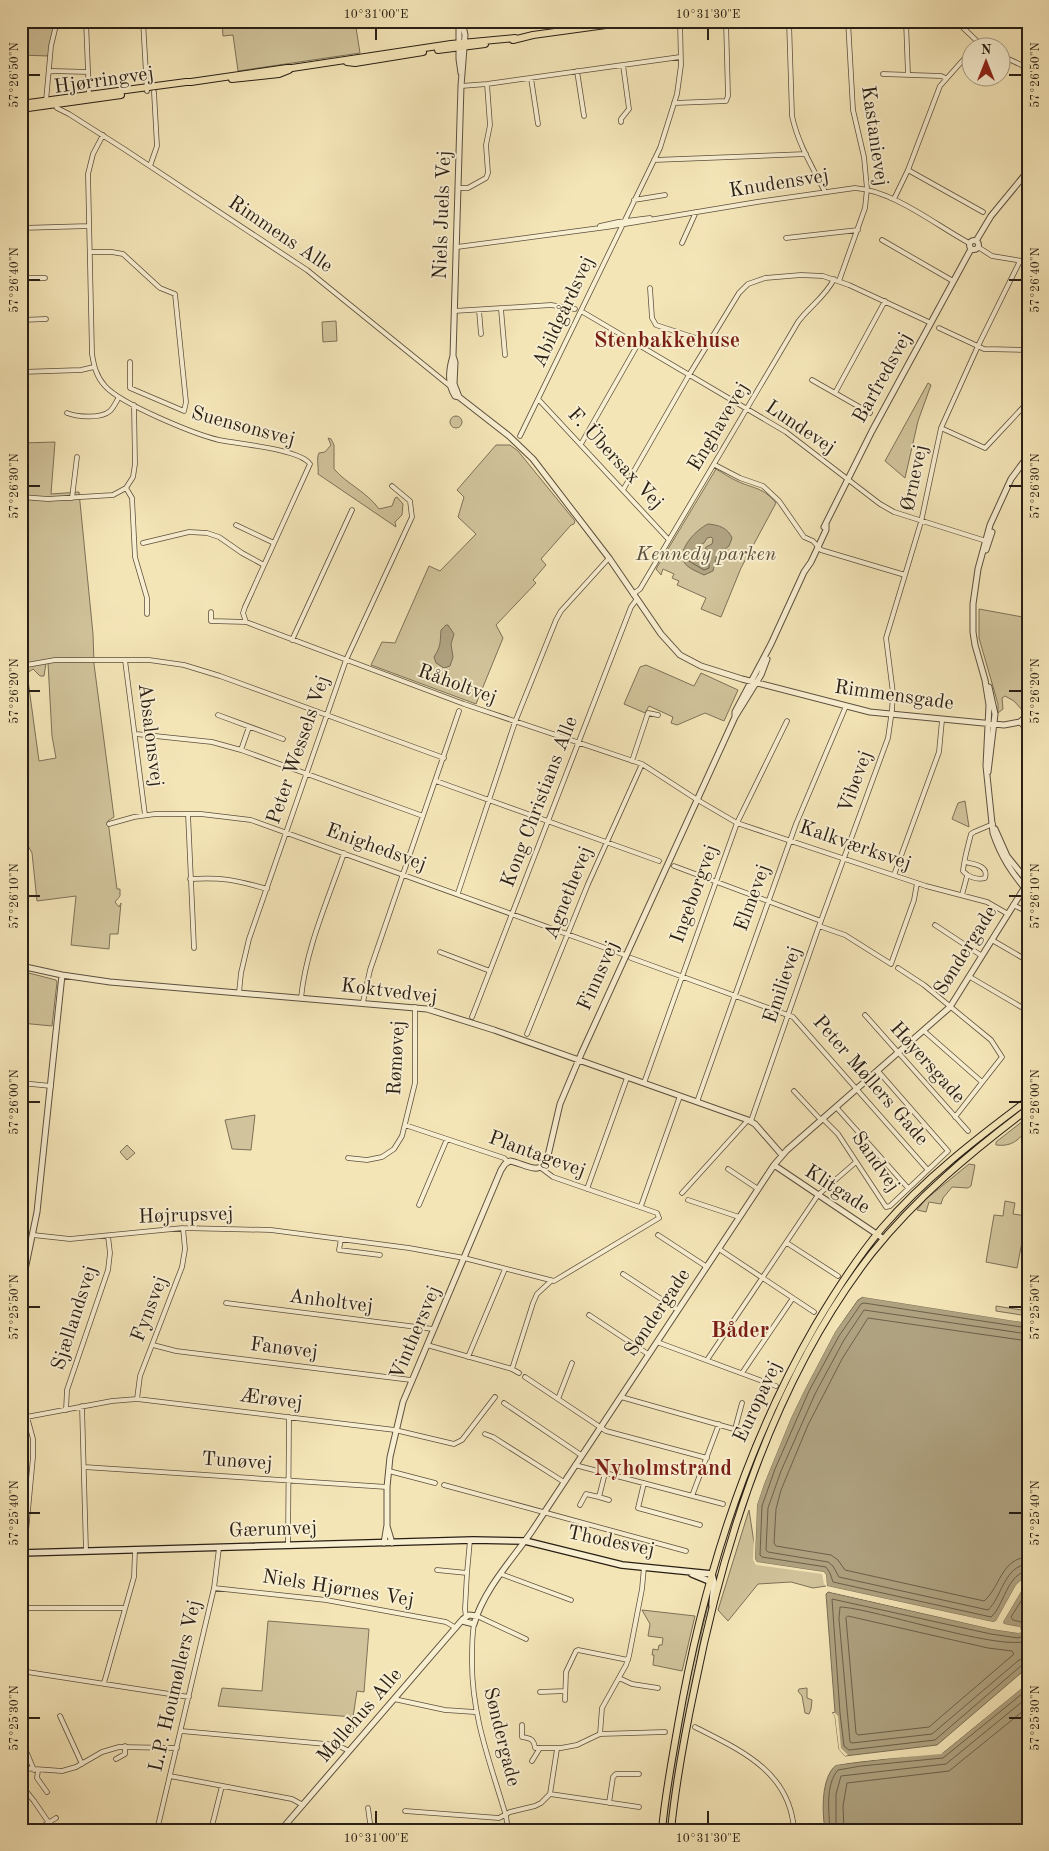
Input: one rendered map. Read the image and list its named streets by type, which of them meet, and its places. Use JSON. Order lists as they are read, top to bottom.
{
  "streets": {
    "main road": [
      "Hjørringvej",
      "Europavej",
      "Gærumvej",
      "Thodesvej"
    ],
    "street": [
      "Kastanievej",
      "Knudensvej",
      "Niels Juels Vej",
      "Rimmens Alle",
      "Abildgårdsvej",
      "Barfredsvej",
      "Suensonsvej",
      "Enghavevej",
      "Lundevej",
      "F. Übersax Vej",
      "Ørnevej",
      "Råholtvej",
      "Rimmensgade",
      "Absalonsvej",
      "Peter Wessels Vej",
      "Vibevej",
      "Kong Christians Alle",
      "Kalkværksvej",
      "Enighedsvej",
      "Agnethevej",
      "Ingeborgvej",
      "Elmevej",
      "Søndergade",
      "Finnsvej",
      "Emilievej",
      "Koktvedvej",
      "Rømøvej",
      "Høyersgade",
      "Peter Møllers Gade",
      "Plantagevej",
      "Sandvej",
      "Klitgade",
      "Højrupsvej",
      "Anholtvej",
      "Fynsvej",
      "Sjællandsvej",
      "Vinthersvej",
      "Fanøvej",
      "Ærøvej",
      "Tunøvej",
      "Niels Hjørnes Vej",
      "L.P. Houmøllers Vej",
      "Møllehus Alle"
    ]
  },
  "crossings": [
    ["Hjørringvej", "Niels Juels Vej"],
    ["Hjørringvej", "Rimmens Alle"],
    ["Kastanievej", "Knudensvej"],
    ["Knudensvej", "Niels Juels Vej"],
    ["Knudensvej", "Abildgårdsvej"],
    ["Niels Juels Vej", "Rimmens Alle"],
    ["Rimmens Alle", "Suensonsvej"],
    ["Abildgårdsvej", "Lundevej"],
    ["Abildgårdsvej", "F. Übersax Vej"],
    ["Barfredsvej", "Lundevej"],
    ["Barfredsvej", "Råholtvej"],
    ["Barfredsvej", "Rimmensgade"],
    ["Barfredsvej", "Kalkværksvej"],
    ["Barfredsvej", "Finnsvej"],
    ["Enghavevej", "Lundevej"],
    ["Enghavevej", "F. Übersax Vej"],
    ["Lundevej", "Ørnevej"],
    ["Ørnevej", "Rimmensgade"],
    ["Ørnevej", "Vibevej"],
    ["Råholtvej", "Peter Wessels Vej"],
    ["Råholtvej", "Kong Christians Alle"],
    ["Råholtvej", "Kalkværksvej"],
    ["Råholtvej", "Agnethevej"],
    ["Råholtvej", "Finnsvej"],
    ["Rimmensgade", "Vibevej"],
    ["Rimmensgade", "Elmevej"],
    ["Absalonsvej", "Enighedsvej"],
    ["Peter Wessels Vej", "Enighedsvej"],
    ["Peter Wessels Vej", "Koktvedvej"],
    ["Vibevej", "Kalkværksvej"],
    ["Vibevej", "Emilievej"],
    ["Kong Christians Alle", "Enighedsvej"],
    ["Kalkværksvej", "Ingeborgvej"],
    ["Kalkværksvej", "Elmevej"],
    ["Kalkværksvej", "Søndergade"],
    ["Kalkværksvej", "Finnsvej"],
    ["Kalkværksvej", "Emilievej"],
    ["Enighedsvej", "Agnethevej"],
    ["Enighedsvej", "Finnsvej"],
    ["Ingeborgvej", "Koktvedvej"],
    ["Elmevej", "Koktvedvej"],
    ["Søndergade", "Koktvedvej"],
    ["Søndergade", "Høyersgade"],
    ["Søndergade", "Peter Møllers Gade"],
    ["Søndergade", "Sandvej"],
    ["Søndergade", "Klitgade"],
    ["Søndergade", "Gærumvej"],
    ["Søndergade", "Thodesvej"],
    ["Finnsvej", "Koktvedvej"],
    ["Finnsvej", "Plantagevej"],
    ["Emilievej", "Koktvedvej"],
    ["Emilievej", "Peter Møllers Gade"],
    ["Koktvedvej", "Rømøvej"],
    ["Rømøvej", "Plantagevej"],
    ["Peter Møllers Gade", "Sandvej"],
    ["Plantagevej", "Højrupsvej"],
    ["Plantagevej", "Vinthersvej"],
    ["Klitgade", "Europavej"],
    ["Højrupsvej", "Fynsvej"],
    ["Højrupsvej", "Sjællandsvej"],
    ["Højrupsvej", "Vinthersvej"],
    ["Anholtvej", "Vinthersvej"],
    ["Fynsvej", "Fanøvej"],
    ["Fynsvej", "Ærøvej"],
    ["Sjællandsvej", "Ærøvej"],
    ["Vinthersvej", "Fanøvej"],
    ["Vinthersvej", "Ærøvej"],
    ["Vinthersvej", "Tunøvej"],
    ["Vinthersvej", "Gærumvej"],
    ["Europavej", "Thodesvej"],
    ["Gærumvej", "Thodesvej"],
    ["Gærumvej", "L.P. Houmøllers Vej"],
    ["Niels Hjørnes Vej", "L.P. Houmøllers Vej"],
    ["Niels Hjørnes Vej", "Møllehus Alle"]
  ],
  "districts": ["Stenbakkehuse", "Båder", "Nyholmstrand"],
  "parks": ["Kennedy parken"],
  "north": "top",
  "coordinates": [
    "10°31'00\"E",
    "10°31'30\"E",
    "57°26'50\"N",
    "57°26'40\"N",
    "57°26'30\"N",
    "57°26'20\"N",
    "57°26'10\"N",
    "57°26'00\"N",
    "57°25'50\"N",
    "57°25'40\"N",
    "57°25'30\"N"
  ]
}
